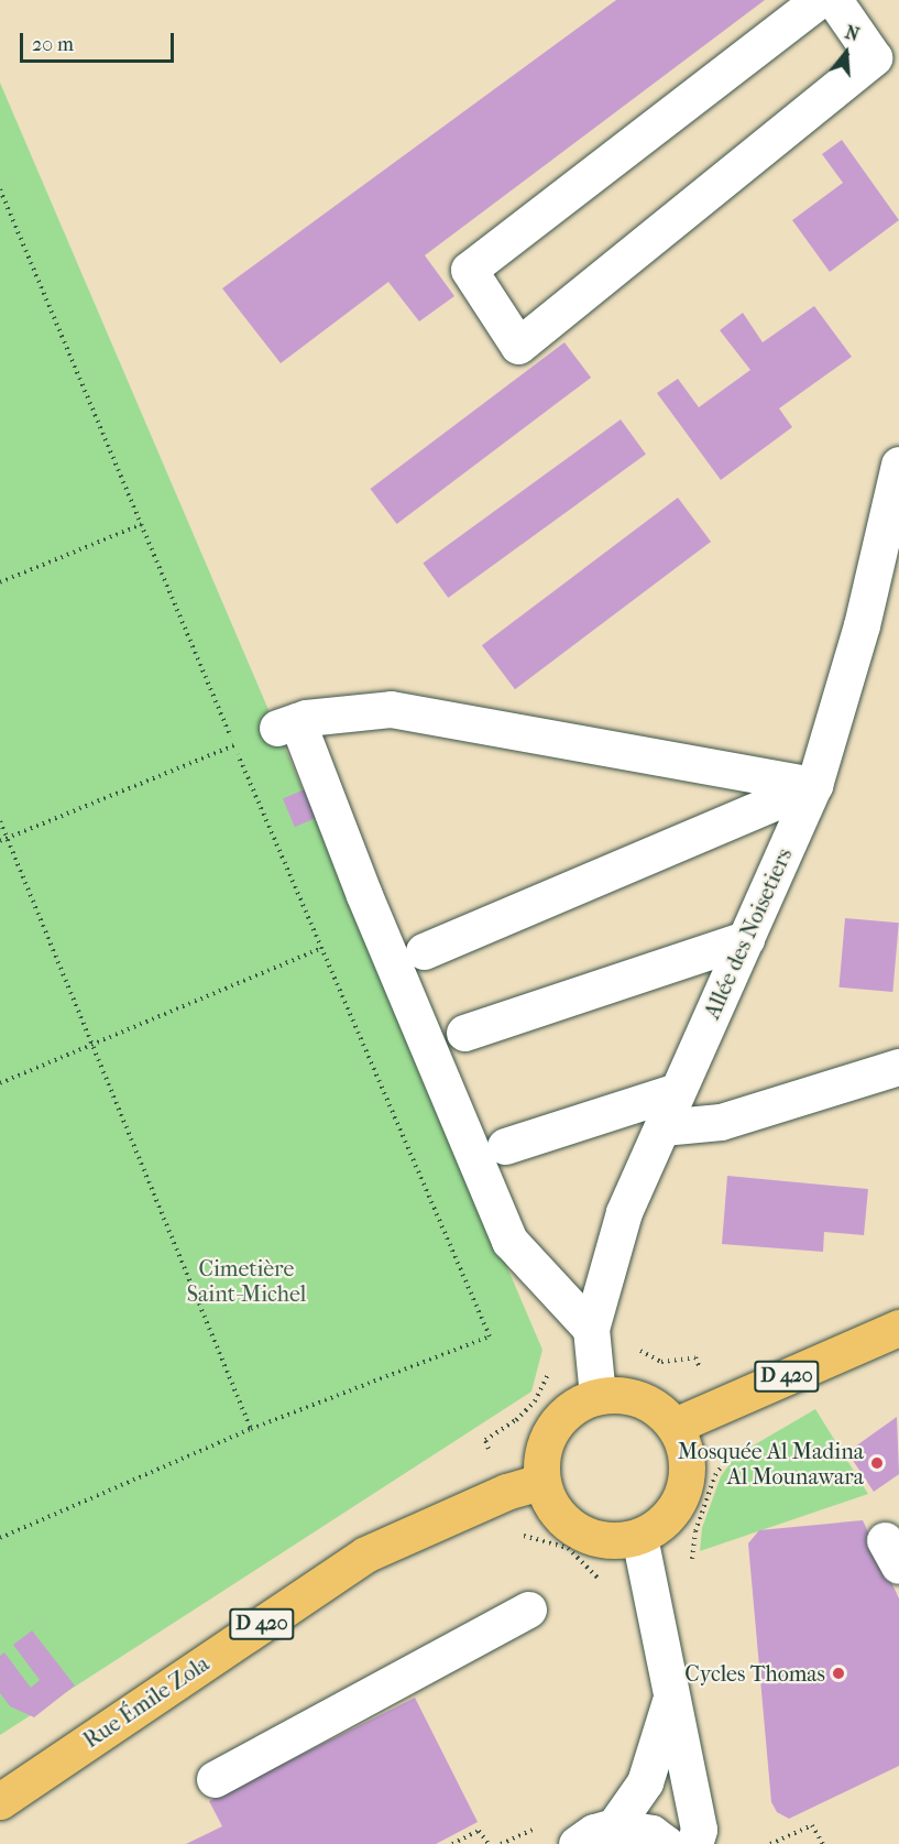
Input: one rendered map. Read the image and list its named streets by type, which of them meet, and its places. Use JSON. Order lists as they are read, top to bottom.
{
  "streets": {
    "main road": ["D 420", "Rue Émile Zola"],
    "street": ["Allée des Noisetiers"]
  },
  "crossings": [
    ["Allée des Noisetiers", "D 420"],
    ["Allée des Noisetiers", "Rue Émile Zola"],
    ["D 420", "Rue Émile Zola"]
  ],
  "parks": ["Cimetière Saint-Michel"],
  "places": ["Mosquée Al Madina Al Mounawara", "Cycles Thomas"],
  "scale_bar": "20 m",
  "north": "top"
}
